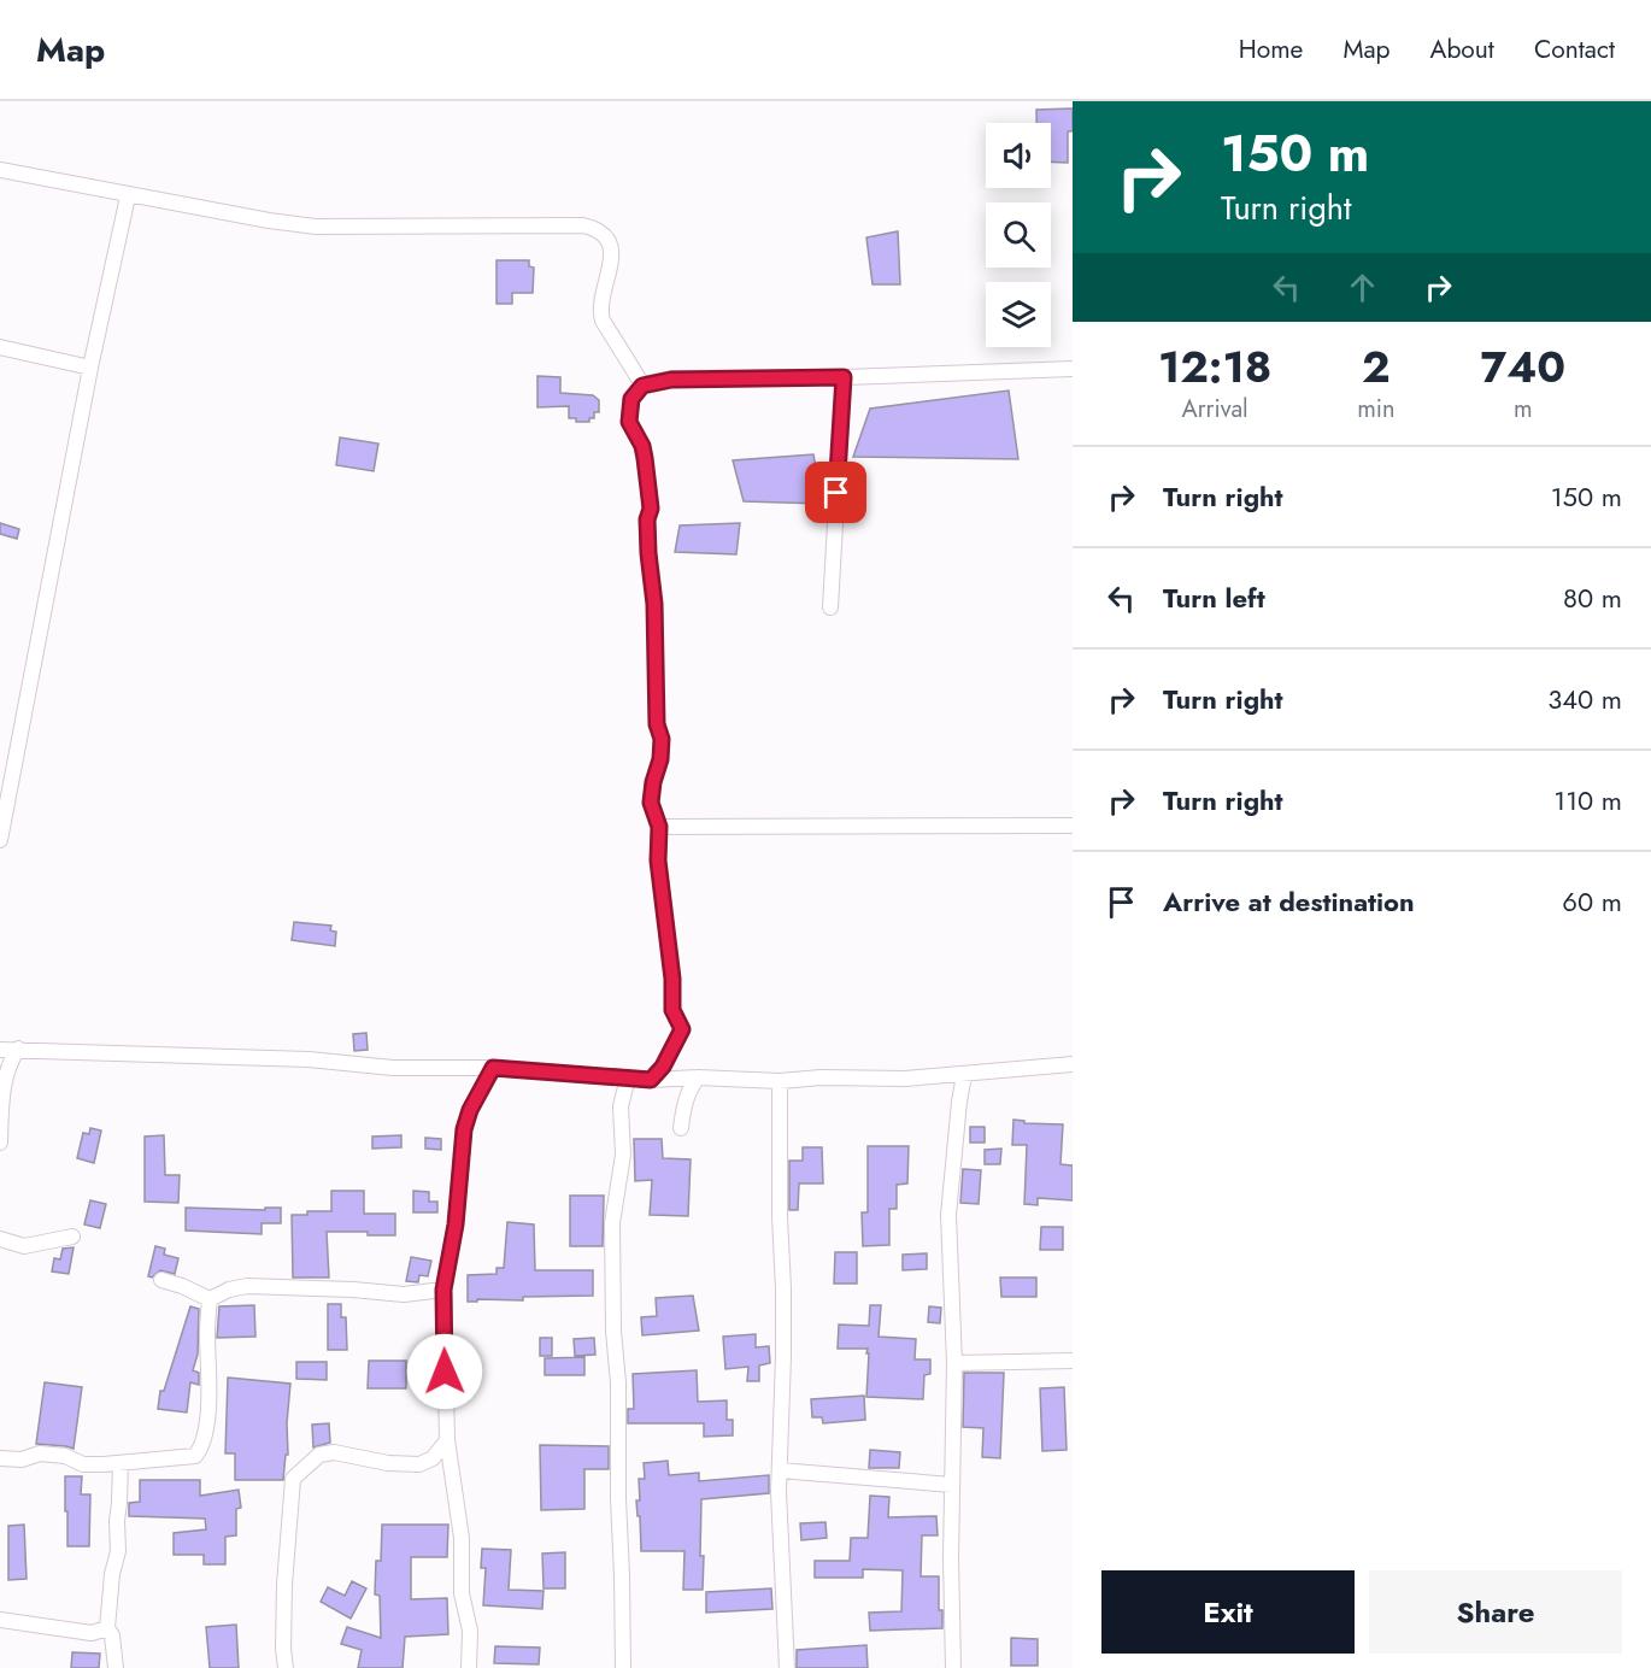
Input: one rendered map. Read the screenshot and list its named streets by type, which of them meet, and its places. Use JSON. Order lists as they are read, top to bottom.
{
  "page": {
    "header": "Map",
    "nav": [
      "Home",
      "Map",
      "About",
      "Contact"
    ],
    "turn": ["150 m", "Turn right"],
    "eta": [
      "12:18",
      "Arrival",
      "2",
      "min",
      "740",
      "m"
    ],
    "list": [
      {
        "name": "Turn right",
        "value": "150 m"
      },
      {
        "name": "Turn left",
        "value": "80 m"
      },
      {
        "name": "Turn right",
        "value": "340 m"
      },
      {
        "name": "Turn right",
        "value": "110 m"
      },
      {
        "name": "Arrive at destination",
        "value": "60 m"
      }
    ],
    "buttons": ["Exit", "Share"]
  }
}
